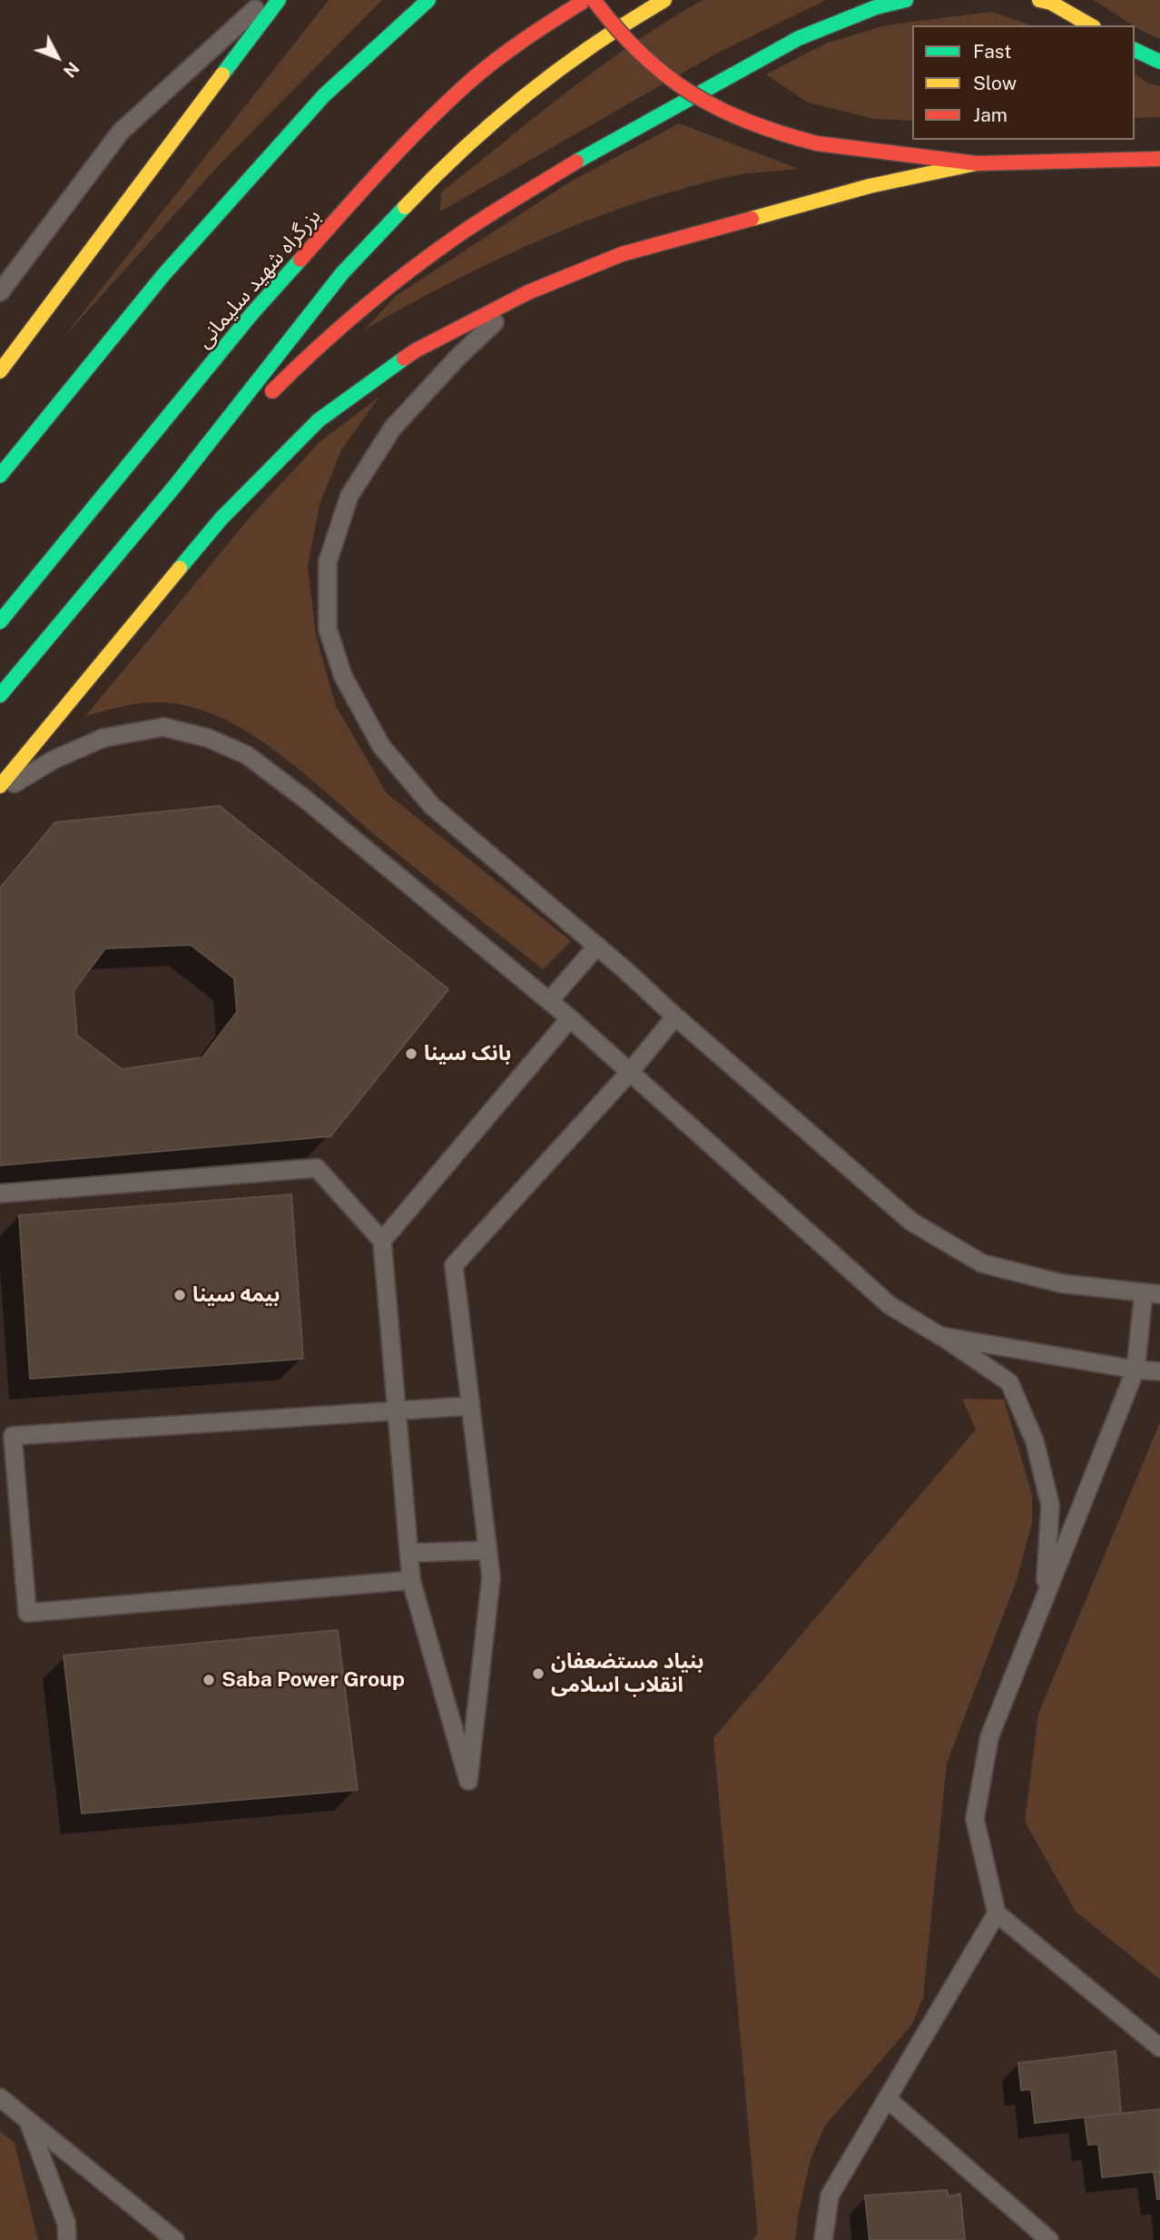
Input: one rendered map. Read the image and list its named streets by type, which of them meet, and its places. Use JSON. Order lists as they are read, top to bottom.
{
  "streets": {
    "main road": ["بزرگراه شهید سلیمانی"]
  },
  "places": [
    "بانک سینا",
    "بیمه سینا",
    "بنیاد مستضعفان انقلاب اسلامی",
    "Saba Power Group"
  ],
  "legend": ["Fast", "Slow", "Jam"],
  "north": "bottom right"
}
